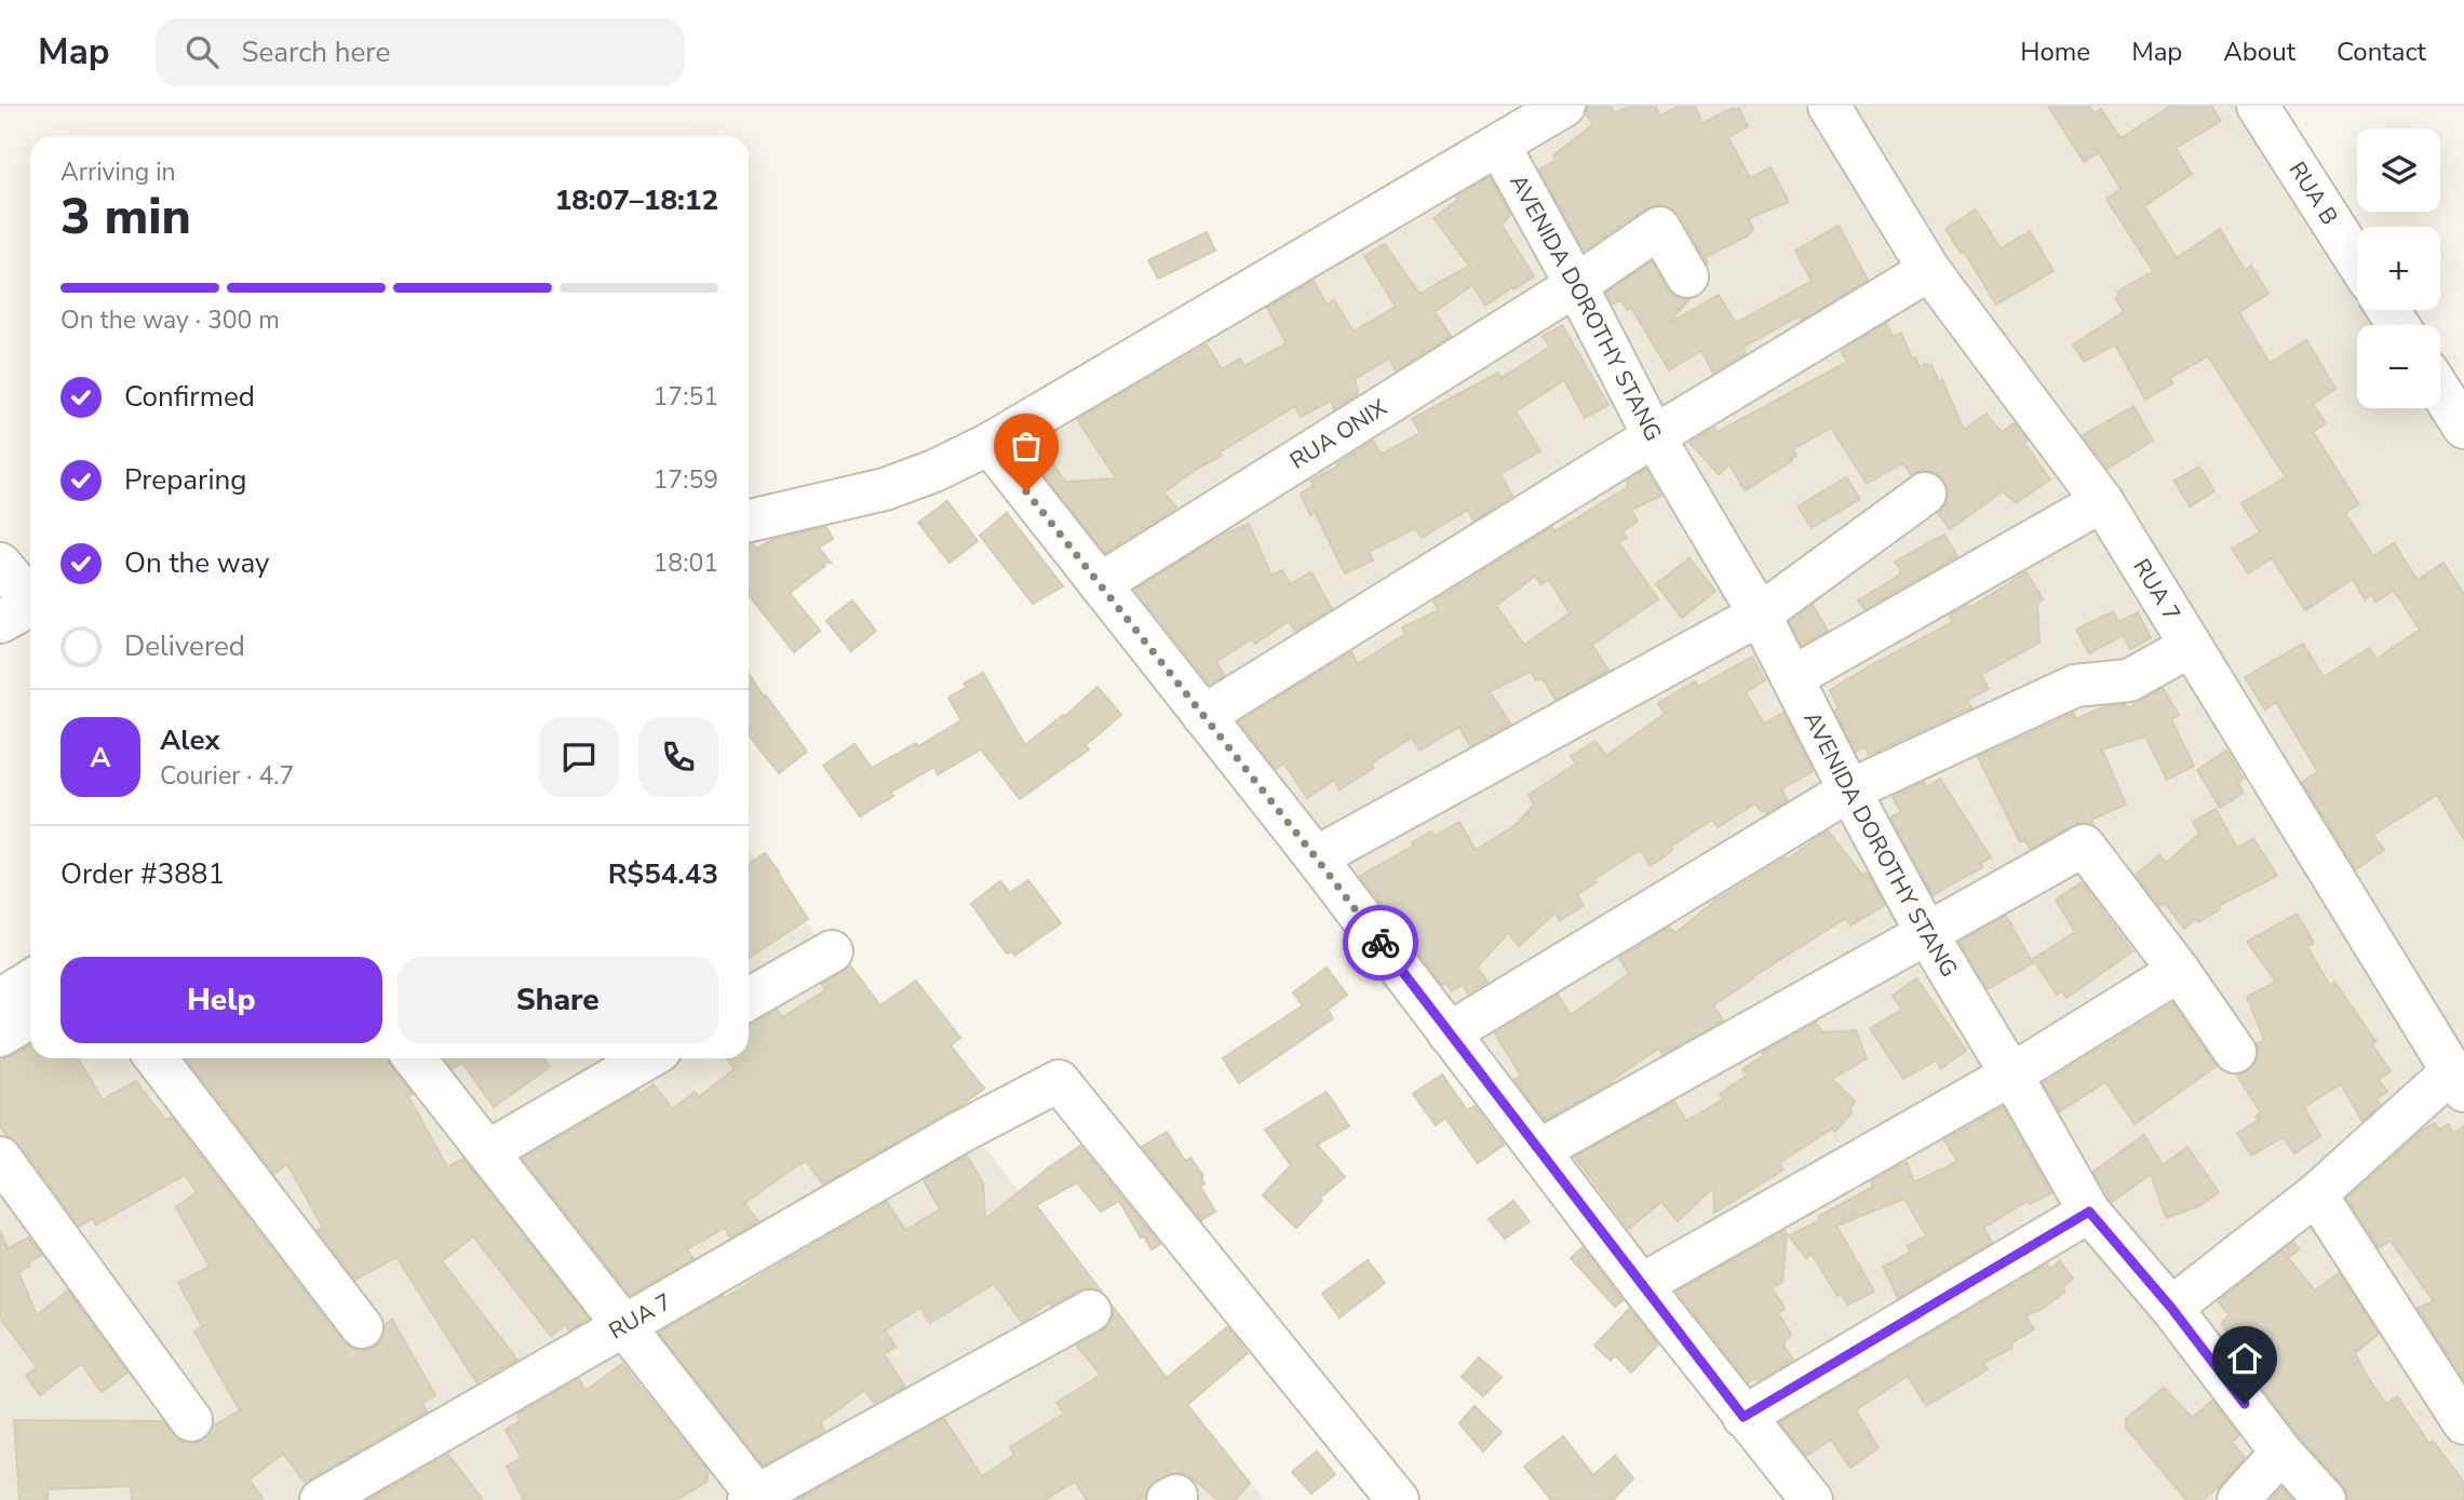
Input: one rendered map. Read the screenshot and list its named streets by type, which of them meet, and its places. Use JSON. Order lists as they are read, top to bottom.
{
  "streets": {
    "street": [
      "RUA B",
      "AVENIDA DOROTHY STANG",
      "RUA ONIX",
      "RUA 7"
    ]
  },
  "crossings": [
    ["AVENIDA DOROTHY STANG", "RUA ONIX"]
  ],
  "page": {
    "header": "Map",
    "search": "Search here",
    "nav": [
      "Home",
      "Map",
      "About",
      "Contact"
    ],
    "map_buttons": ["+", "−"],
    "heading": ["3 min", "Arriving in", "18:07–18:12"],
    "panel": [
      "Alex",
      "Courier · 4.7",
      "Order #3881",
      "R$54.43"
    ],
    "bar": "On the way · 300 m",
    "list": [
      ["Confirmed", "17:51"],
      ["Preparing", "17:59"],
      ["On the way", "18:01"],
      "Delivered"
    ],
    "round": "A",
    "buttons": ["Help", "Share"]
  }
}
